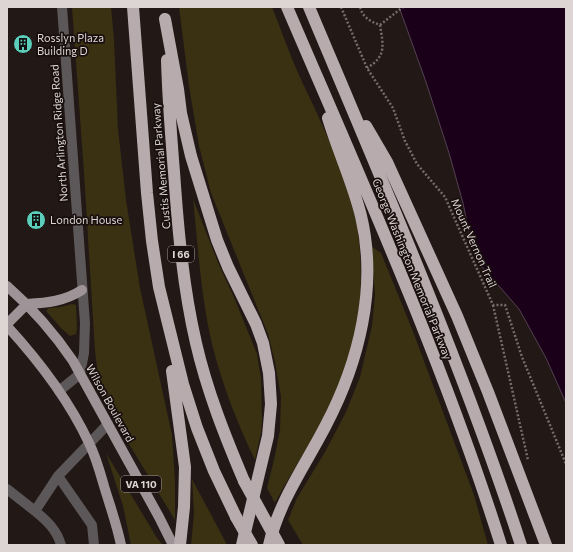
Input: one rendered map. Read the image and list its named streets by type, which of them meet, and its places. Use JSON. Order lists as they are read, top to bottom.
{
  "streets": {
    "highway": ["Custis Memorial Parkway", "I 66", "George Washington Memorial Parkway"],
    "main road": ["Wilson Boulevard", "VA 110"],
    "street": ["North Arlington Ridge Road"],
    "path": ["Mount Vernon Trail"]
  },
  "crossings": [
    ["North Arlington Ridge Road", "Wilson Boulevard"]
  ],
  "places": {
    "building": ["Rosslyn Plaza Building D", "London House"]
  }
}
